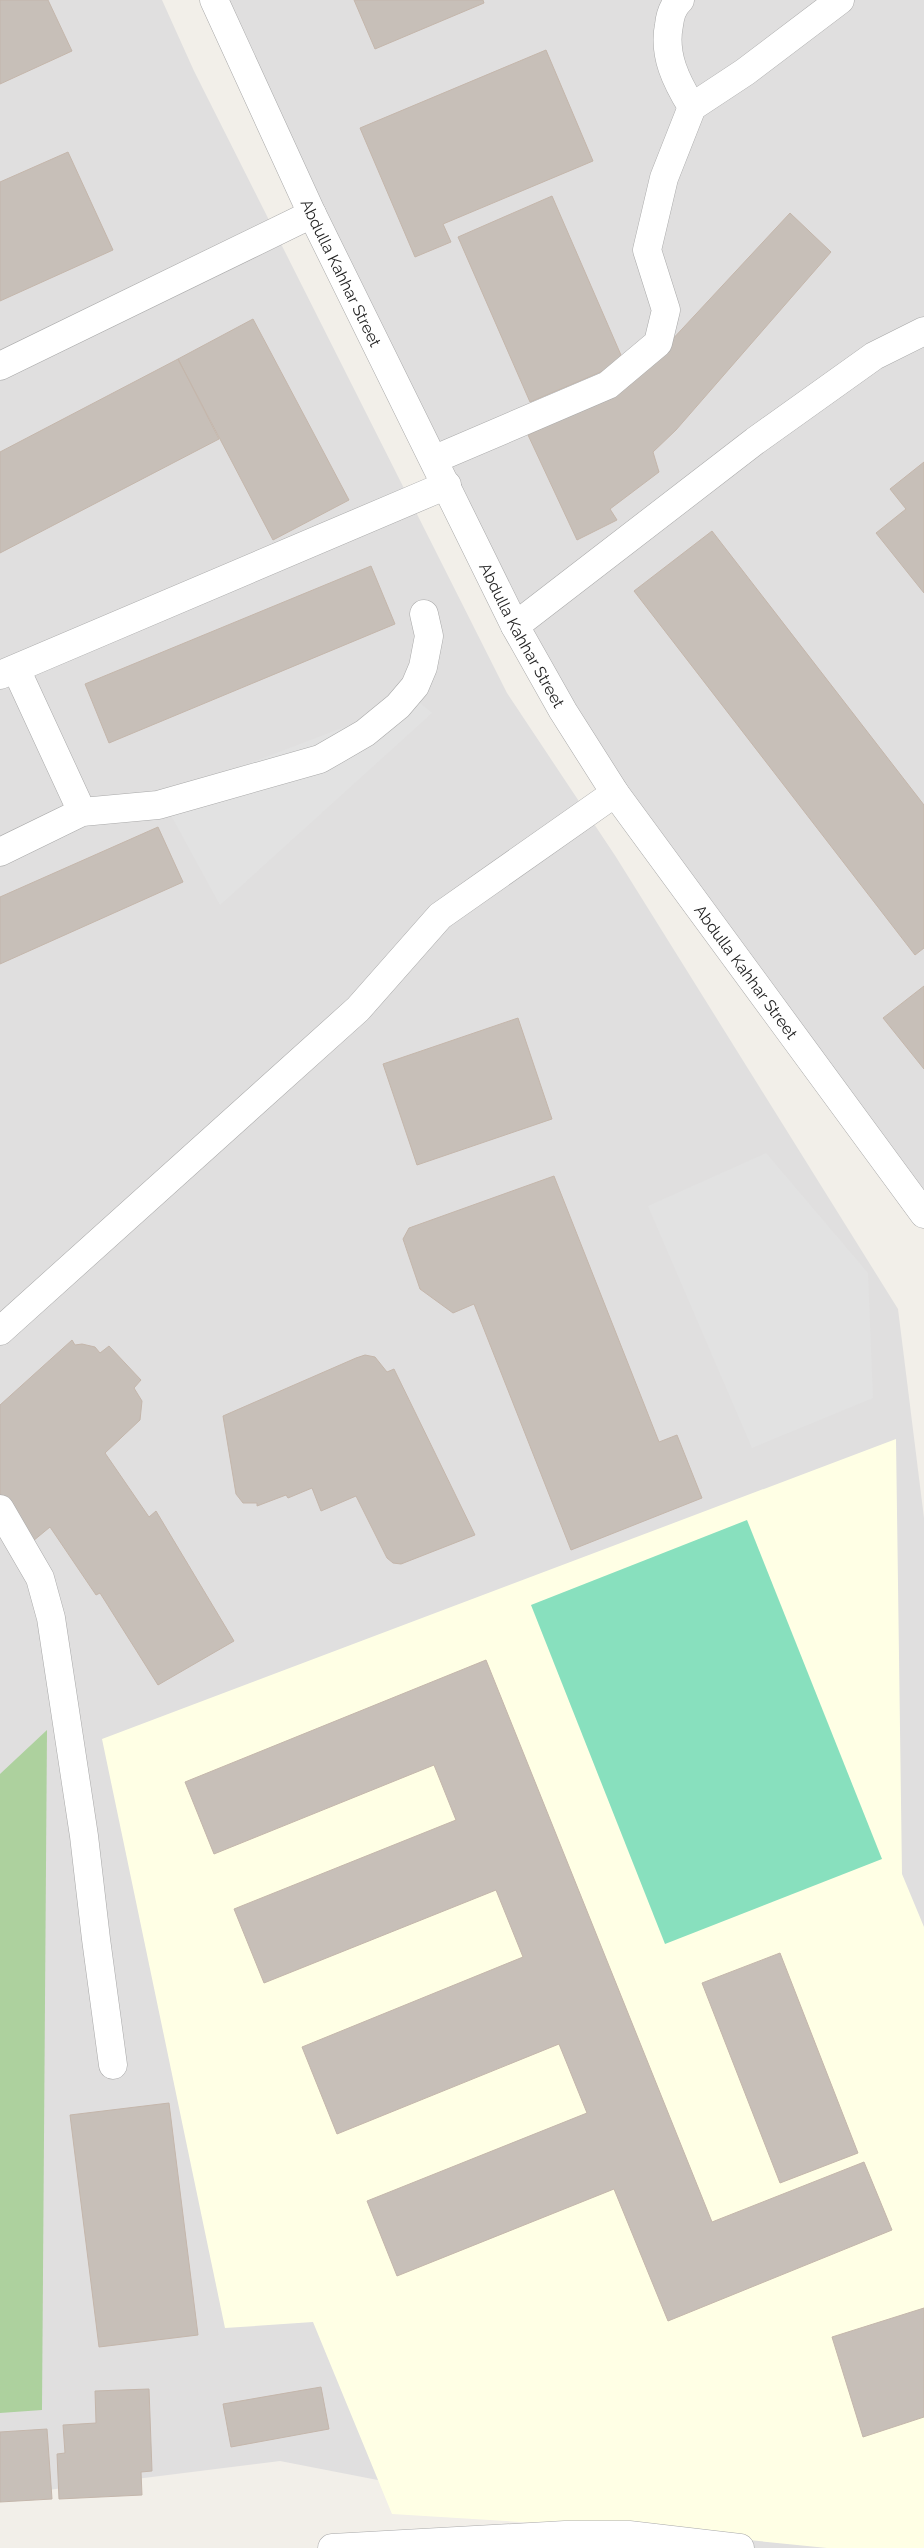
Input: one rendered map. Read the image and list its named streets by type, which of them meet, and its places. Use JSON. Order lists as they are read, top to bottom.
{
  "streets": {
    "street": ["Abdulla Kahhar Street"]
  }
}
